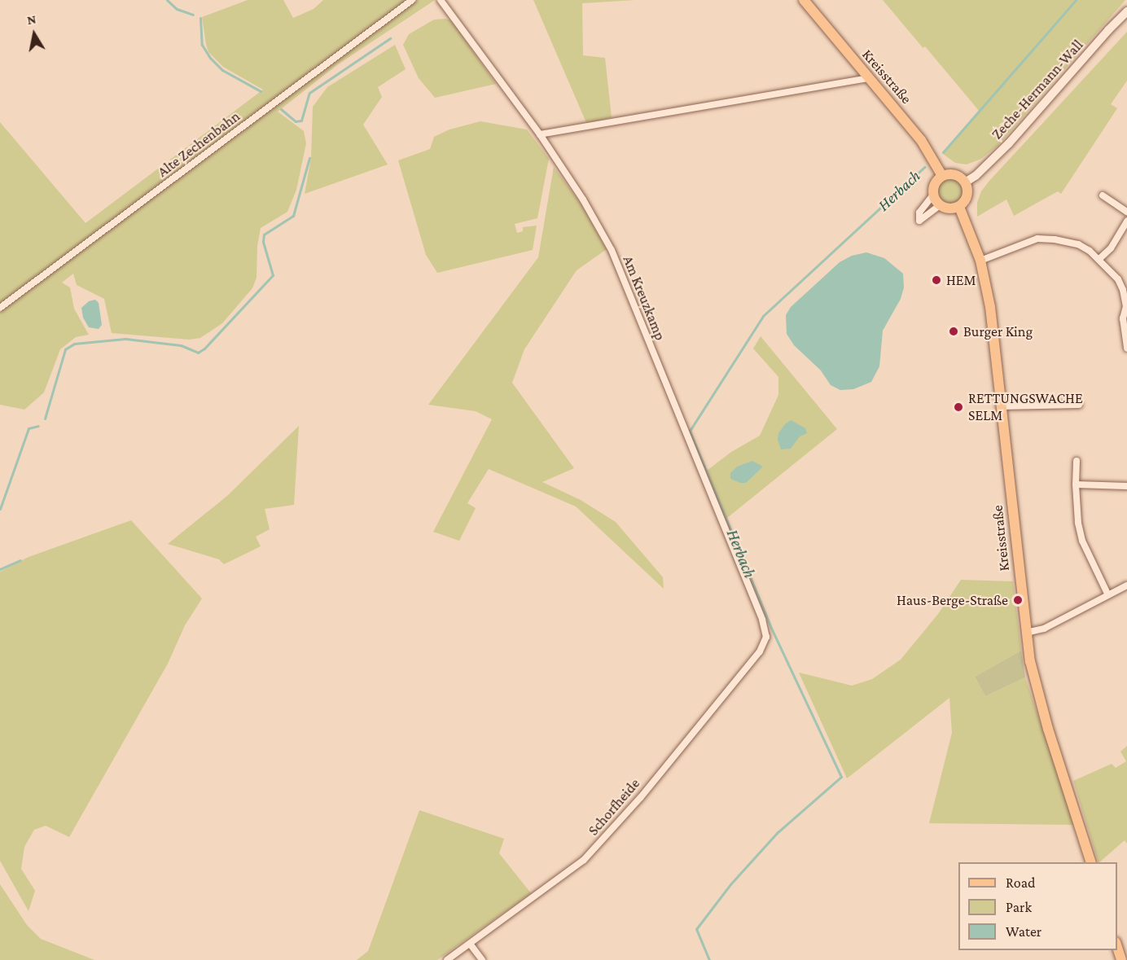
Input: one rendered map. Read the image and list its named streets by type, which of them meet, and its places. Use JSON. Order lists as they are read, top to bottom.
{
  "streets": {
    "main road": ["Kreisstraße"],
    "street": [
      "Zeche-Hermann-Wall",
      "Alte Zechenbahn",
      "Am Kreuzkamp",
      "Schorfheide"
    ]
  },
  "crossings": [
    ["Kreisstraße", "Zeche-Hermann-Wall"],
    ["Am Kreuzkamp", "Schorfheide"]
  ],
  "water": ["Herbach"],
  "places": [
    "HEM",
    "Burger King",
    "RETTUNGSWACHE SELM",
    "Haus-Berge-Straße"
  ],
  "legend": ["Road", "Park", "Water"],
  "north": "top"
}
